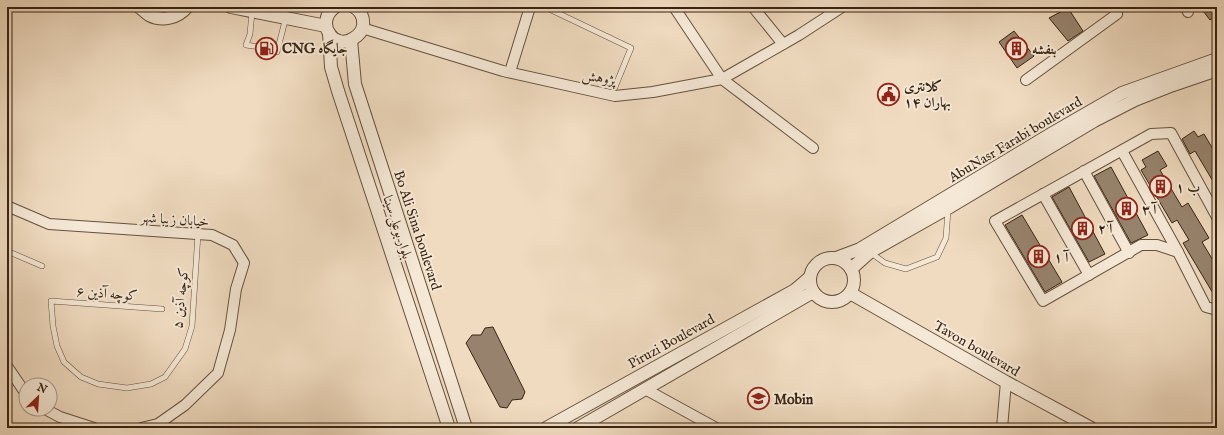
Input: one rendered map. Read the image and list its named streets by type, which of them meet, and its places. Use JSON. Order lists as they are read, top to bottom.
{
  "streets": {
    "street": [
      "پژوهش",
      "AbuNasr Farabi boulevard",
      "خیابان زیبا شهر",
      "بلوار بوعلی سینا",
      "Bo Ali Sina boulevard",
      "Piruzi Boulevard",
      "Tavon boulevard"
    ],
    "lane": ["کوچه آذین ۶", "کوچه آذین ۵"]
  },
  "crossings": [
    ["AbuNasr Farabi boulevard", "Piruzi Boulevard"],
    ["AbuNasr Farabi boulevard", "Tavon boulevard"],
    ["خیابان زیبا شهر", "کوچه آذین ۵"],
    ["کوچه آذین ۶", "کوچه آذین ۵"],
    ["Piruzi Boulevard", "Tavon boulevard"]
  ],
  "places": {
    "fuel station": ["CNG جایگاه"],
    "building": [
      "بنفشه",
      "ب ۱",
      "آ ۳",
      "آ ۲",
      "آ ۱"
    ],
    "public building": ["کلانتری ۱۴ بهاران"],
    "school or university": ["Mobin"]
  },
  "north": "top right"
}
